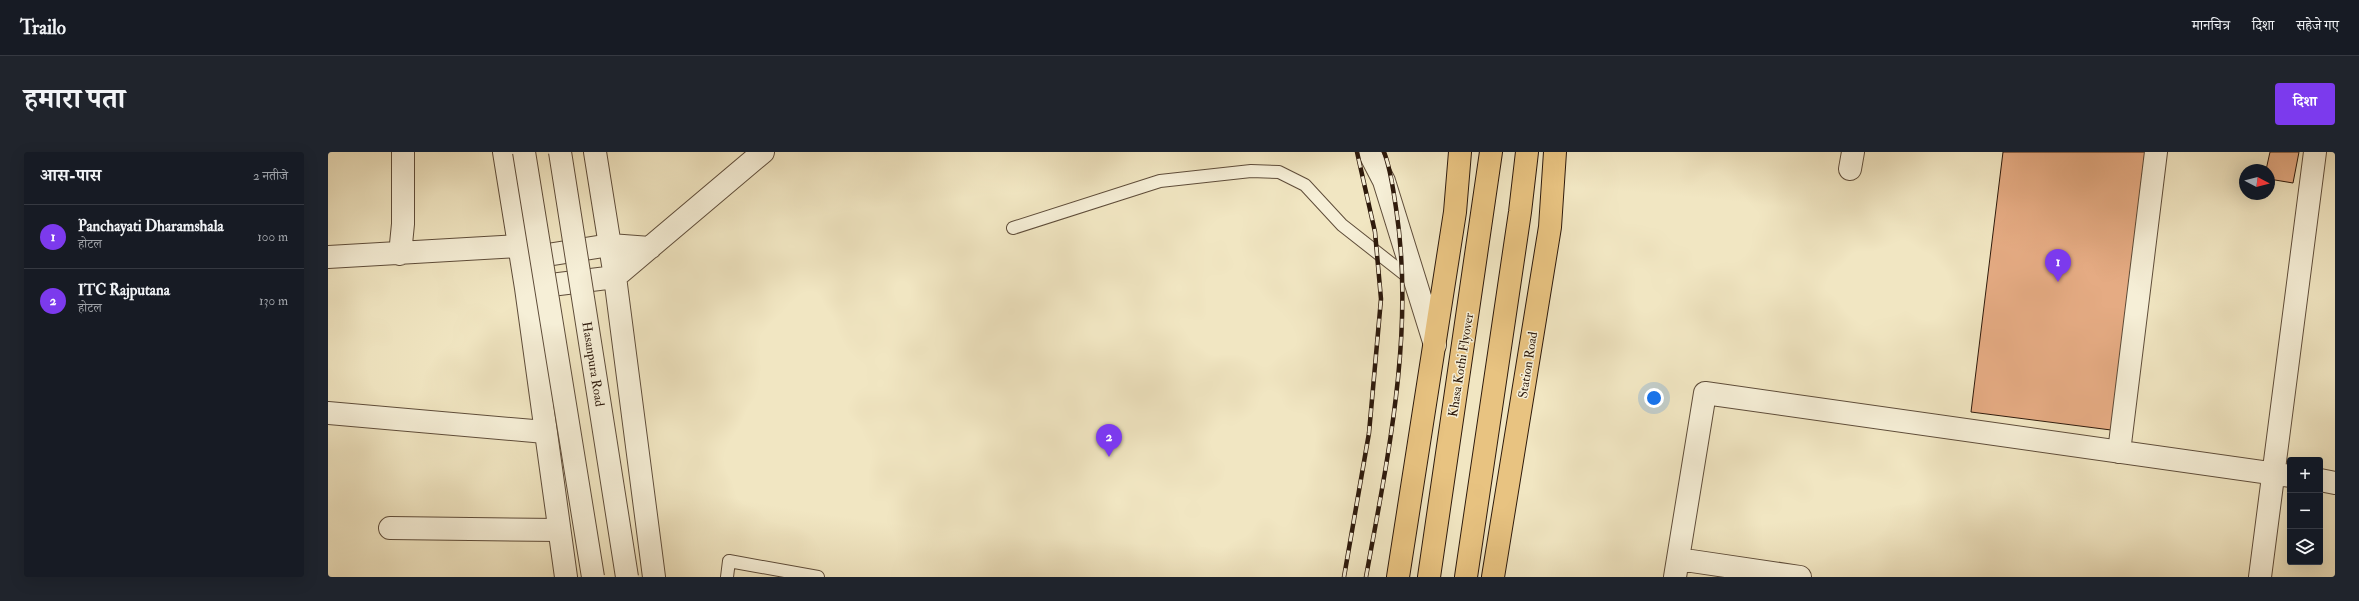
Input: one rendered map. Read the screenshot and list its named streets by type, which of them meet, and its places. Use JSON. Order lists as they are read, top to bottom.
{
  "streets": {
    "main road": ["Khasa Kothi Flyover", "Station Road"],
    "street": ["Hasanpura Road"]
  },
  "north": "right",
  "page": {
    "header": "Trailo",
    "nav": ["मानचित्र", "दिशा", "सहेजे गए"],
    "title": "हमारा पता",
    "buttons": "दिशा",
    "heading": ["आस-पास", "2 नतीजे"],
    "list": [
      {
        "mark": "1",
        "name": "Panchayati Dharamshala",
        "note": "होटल",
        "value": "100 m"
      },
      {
        "mark": "2",
        "name": "ITC Rajputana",
        "note": "होटल",
        "value": "130 m"
      }
    ],
    "pins": ["1", "2"],
    "map_buttons": ["+", "−"]
  }
}
